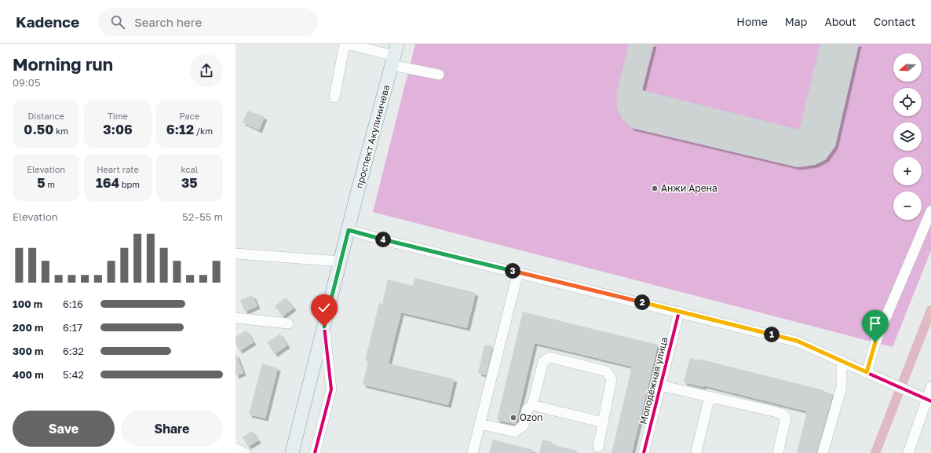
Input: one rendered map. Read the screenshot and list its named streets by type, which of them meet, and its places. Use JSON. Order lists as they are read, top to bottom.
{
  "streets": {
    "main road": ["проспект Акулиничева"],
    "street": ["Молодёжная улица"]
  },
  "places": ["Анжи Арена", "Ozon"],
  "north": "left",
  "page": {
    "header": "Kadence",
    "search": "Search here",
    "nav": [
      "Home",
      "Map",
      "About",
      "Contact"
    ],
    "heading": ["Morning run", "09:05"],
    "map_buttons": ["+", "−"],
    "stats": [
      ["Distance", "0.50 km"],
      ["Time", "3:06"],
      ["Pace", "6:12 /km"],
      ["Elevation", "5 m"],
      ["Heart rate", "164 bpm"],
      ["kcal", "35"]
    ],
    "chart": ["Elevation", "52–55 m"],
    "pins": [
      "4",
      "3",
      "2",
      "1"
    ],
    "list": [
      {
        "name": "100 m",
        "note": "6:16"
      },
      {
        "name": "200 m",
        "note": "6:17"
      },
      {
        "name": "300 m",
        "note": "6:32"
      },
      {
        "name": "400 m",
        "note": "5:42"
      }
    ],
    "buttons": ["Save", "Share"]
  }
}
